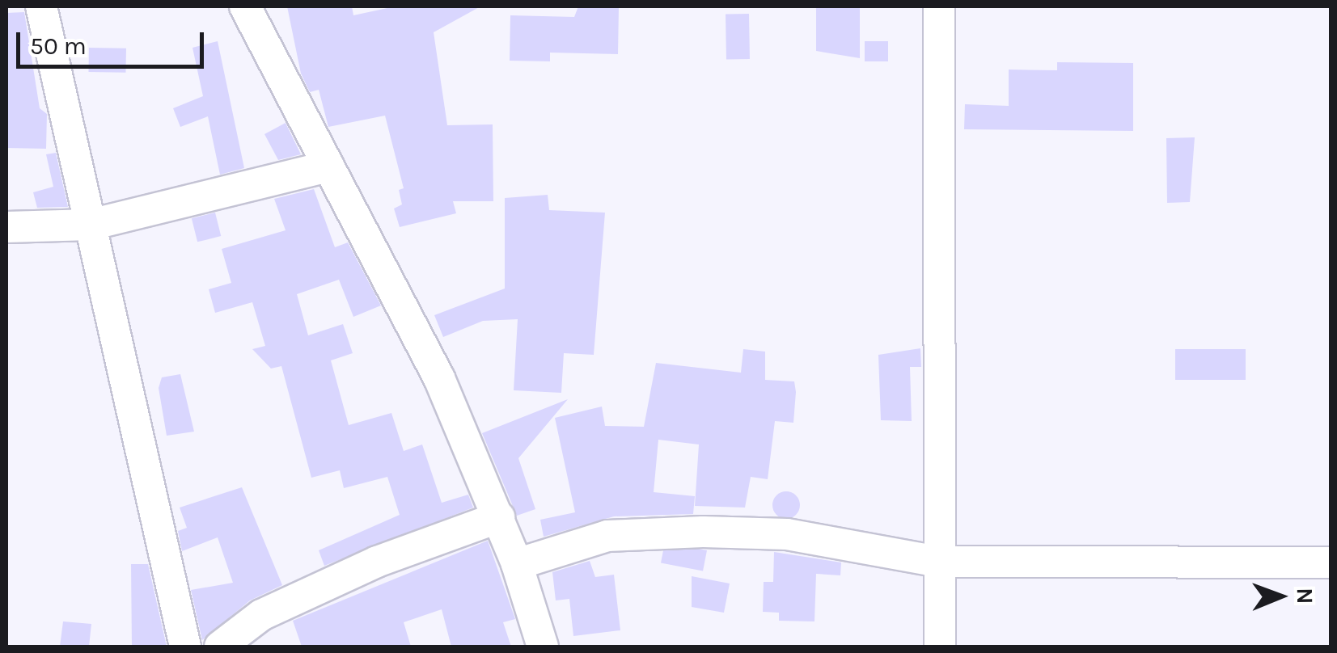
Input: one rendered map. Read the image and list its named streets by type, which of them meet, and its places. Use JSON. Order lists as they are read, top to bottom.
{
  "scale_bar": "50 m",
  "north": "right"
}
